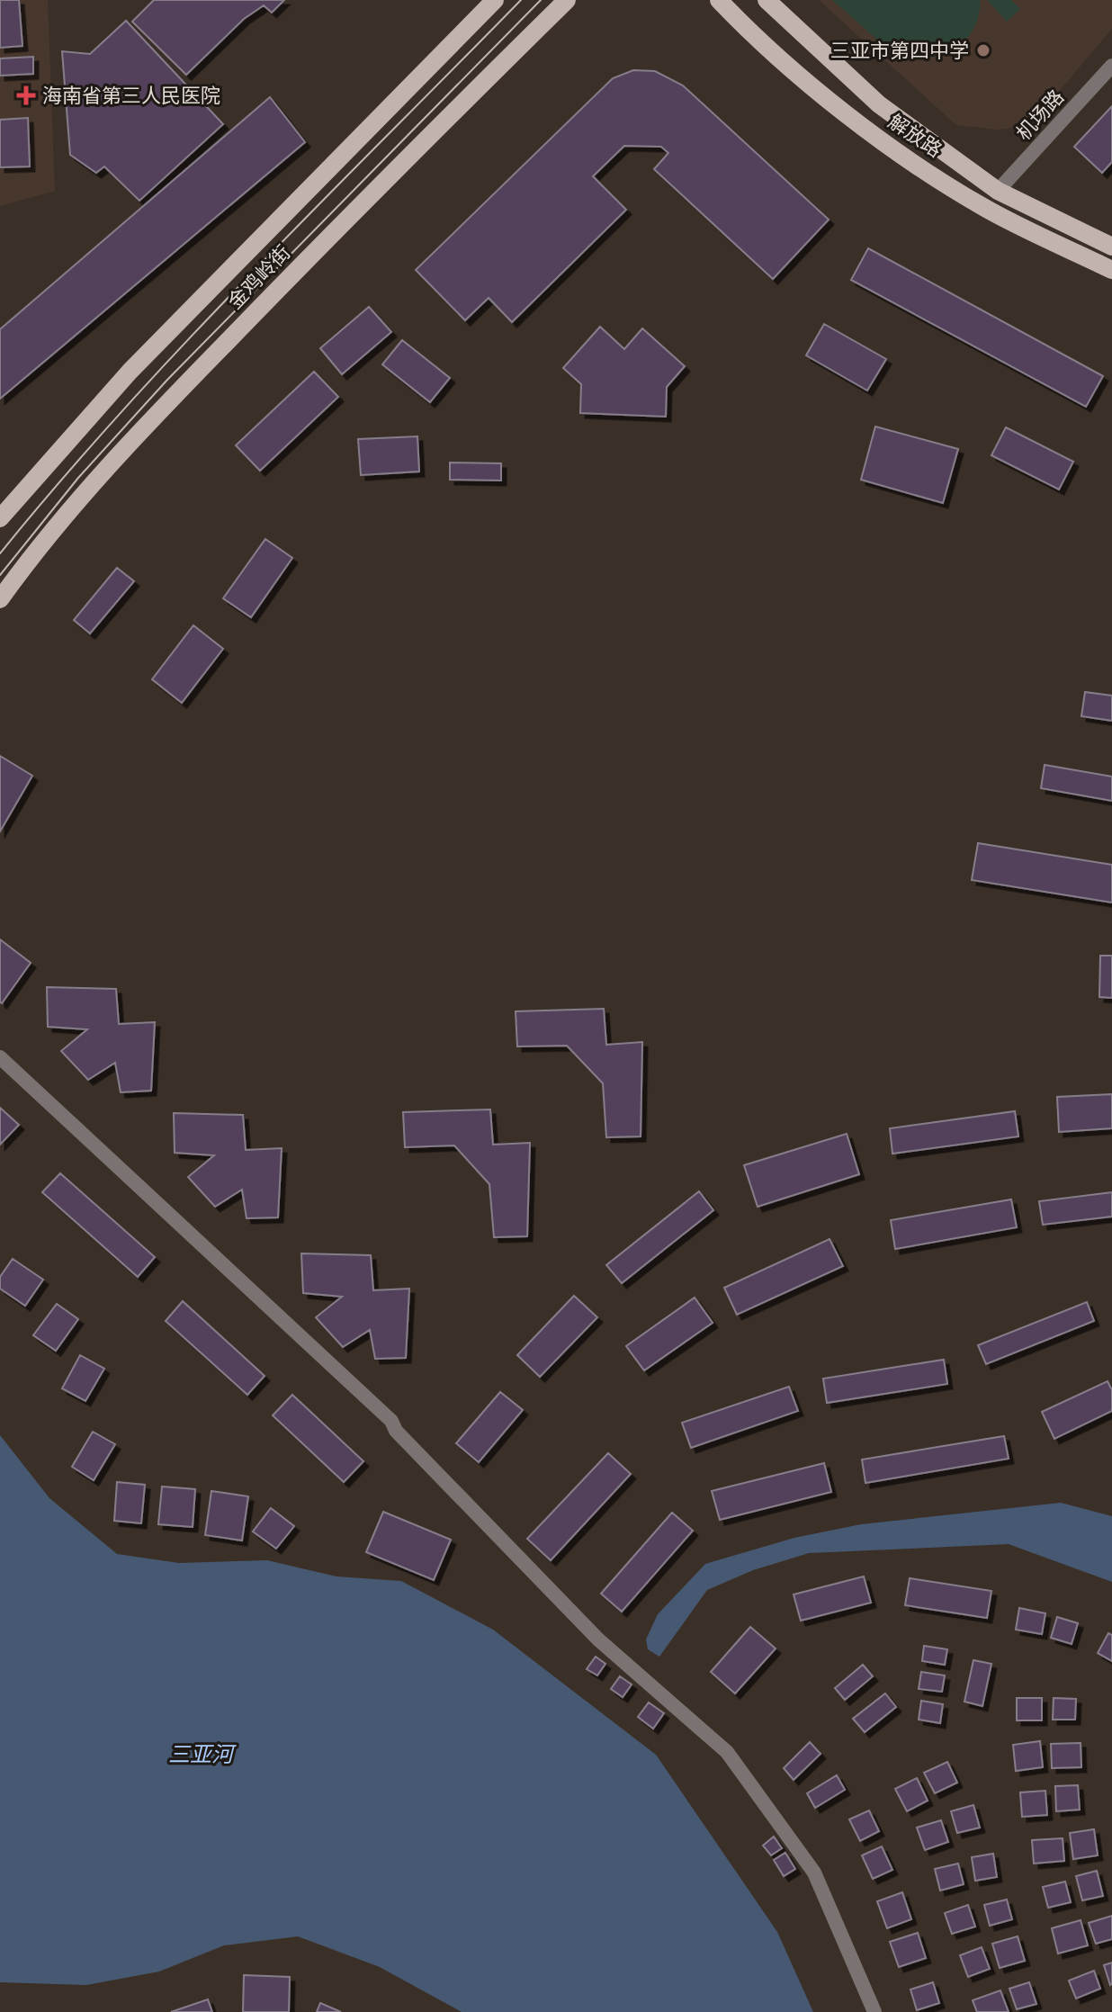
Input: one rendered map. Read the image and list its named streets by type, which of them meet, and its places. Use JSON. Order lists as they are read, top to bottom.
{
  "streets": {
    "main road": ["解放路", "金鸡岭街"],
    "street": ["机场路"]
  },
  "crossings": [
    ["机场路", "解放路"]
  ],
  "water": ["三亚河"],
  "places": {
    "other": ["三亚市第四中学"],
    "health": ["海南省第三人民医院"]
  }
}
